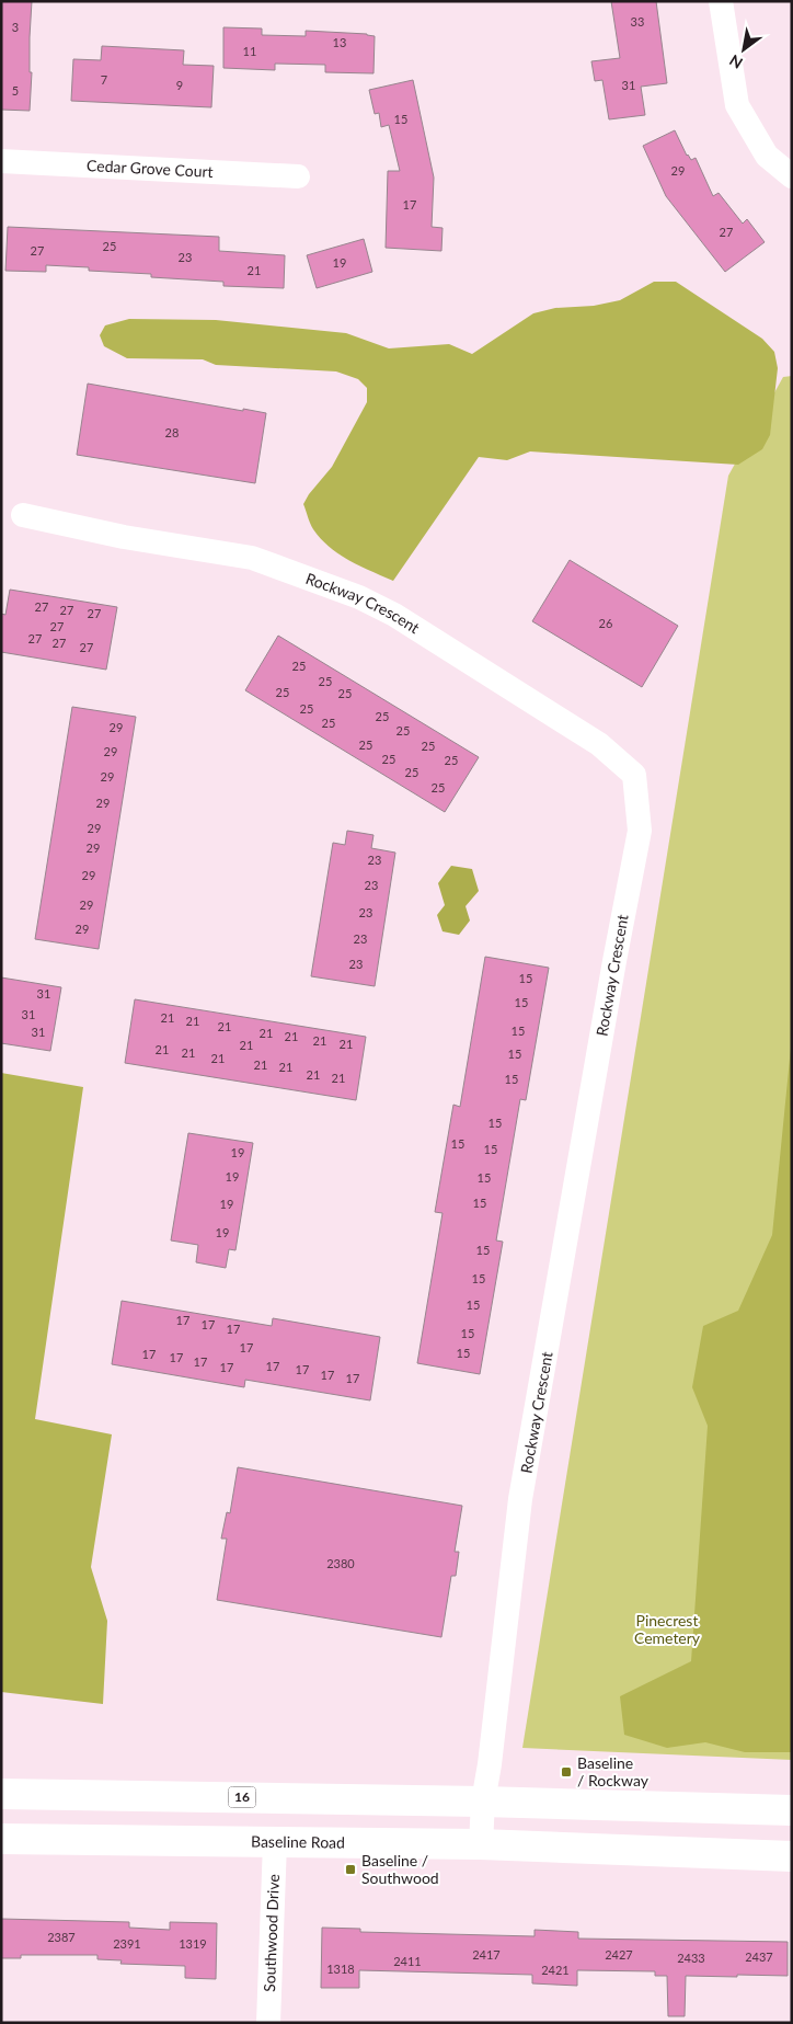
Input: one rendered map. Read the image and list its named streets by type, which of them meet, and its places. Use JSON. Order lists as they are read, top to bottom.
{
  "streets": {
    "main road": ["16", "Baseline Road"],
    "street": ["Cedar Grove Court", "Rockway Crescent", "Southwood Drive"]
  },
  "crossings": [
    ["Rockway Crescent", "16"],
    ["Rockway Crescent", "Baseline Road"],
    ["Baseline Road", "Southwood Drive"]
  ],
  "parks": ["Pinecrest Cemetery"],
  "places": {
    "transit": ["Baseline / Rockway", "Baseline / Southwood"]
  },
  "house_numbers": [
    "33",
    "3",
    "13",
    "11",
    "7",
    "9",
    "31",
    "5",
    "15",
    "29",
    "17",
    "27",
    "25",
    "27",
    "23",
    "19",
    "21",
    "28",
    "27",
    "27",
    "27",
    "26",
    "27",
    "27",
    "27",
    "27",
    "25",
    "25",
    "25",
    "25",
    "25",
    "25",
    "25",
    "29",
    "25",
    "25",
    "25",
    "29",
    "25",
    "25",
    "25",
    "29",
    "25",
    "29",
    "29",
    "29",
    "23",
    "29",
    "23",
    "29",
    "23",
    "29",
    "23",
    "23",
    "15",
    "31",
    "15",
    "31",
    "21",
    "21",
    "21",
    "15",
    "31",
    "21",
    "21",
    "21",
    "21",
    "21",
    "21",
    "21",
    "15",
    "21",
    "21",
    "21",
    "21",
    "21",
    "15",
    "15",
    "15",
    "15",
    "19",
    "19",
    "15",
    "15",
    "19",
    "19",
    "15",
    "15",
    "15",
    "17",
    "17",
    "17",
    "15",
    "17",
    "15",
    "17",
    "17",
    "17",
    "17",
    "17",
    "17",
    "17",
    "17",
    "2380",
    "2387",
    "2391",
    "1319",
    "2417",
    "2427",
    "2437",
    "2433",
    "2411",
    "1318",
    "2421"
  ],
  "north": "bottom left"
}
